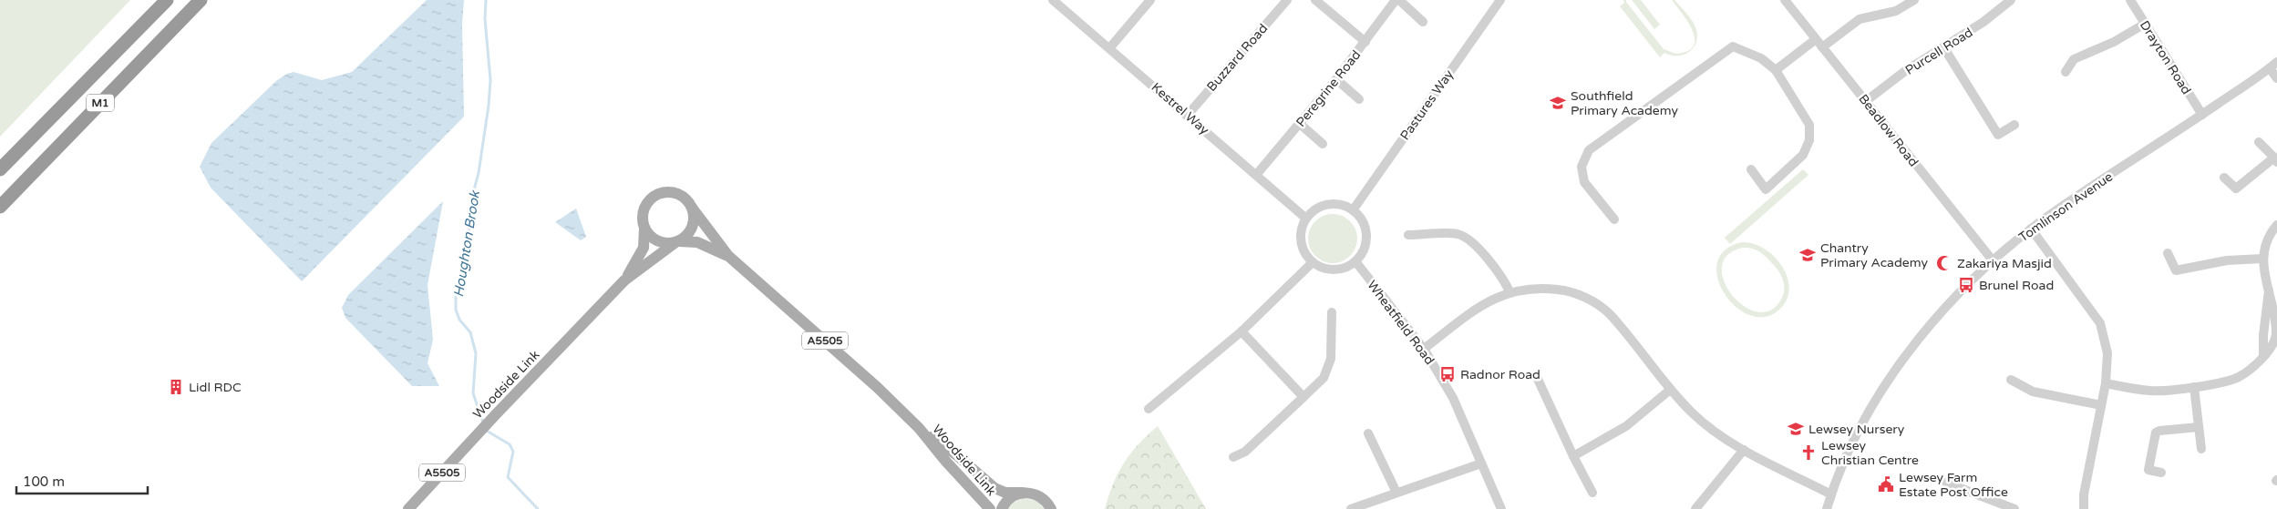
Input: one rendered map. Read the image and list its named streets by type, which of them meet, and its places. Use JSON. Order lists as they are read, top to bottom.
{
  "streets": {
    "highway": ["M1"],
    "main road": ["A5505", "Woodside Link"],
    "street": [
      "Purcell Road",
      "Buzzard Road",
      "Drayton Road",
      "Peregrine Road",
      "Pastures Way",
      "Kestrel Way",
      "Beadlow Road",
      "Tomlinson Avenue",
      "Wheatfield Road"
    ]
  },
  "crossings": [
    ["Purcell Road", "Beadlow Road"],
    ["Buzzard Road", "Kestrel Way"],
    ["Drayton Road", "Tomlinson Avenue"],
    ["Peregrine Road", "Kestrel Way"],
    ["Pastures Way", "Kestrel Way"],
    ["Pastures Way", "Wheatfield Road"],
    ["Kestrel Way", "Wheatfield Road"],
    ["Beadlow Road", "Tomlinson Avenue"],
    ["A5505", "Woodside Link"]
  ],
  "water": ["Houghton Brook"],
  "places": {
    "school or university": ["Southfield Primary Academy", "Chantry Primary Academy", "Lewsey Nursery"],
    "mosque": ["Zakariya Masjid"],
    "bus stop": ["Brunel Road", "Radnor Road"],
    "building": ["Lidl RDC"],
    "church": ["Lewsey Christian Centre"],
    "public building": ["Lewsey Farm Estate Post Office"]
  },
  "scale_bar": "100 m"
}
